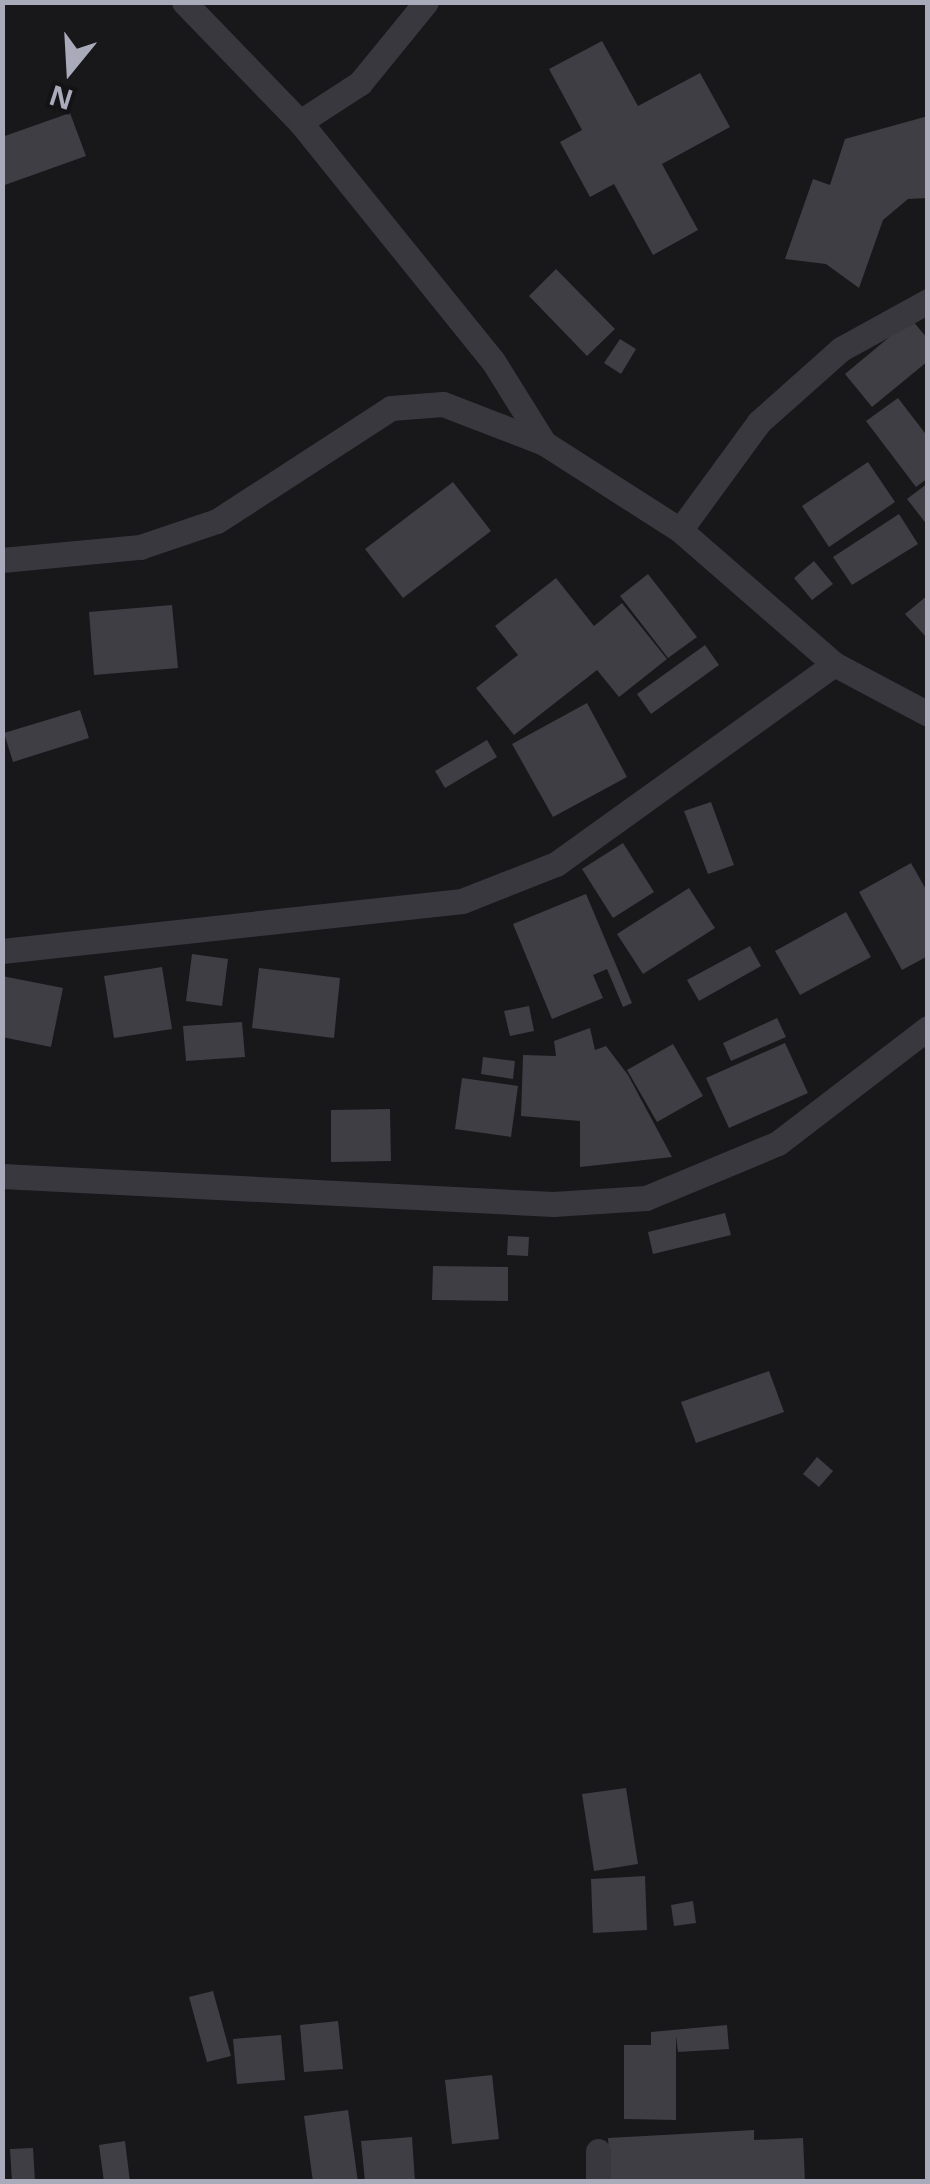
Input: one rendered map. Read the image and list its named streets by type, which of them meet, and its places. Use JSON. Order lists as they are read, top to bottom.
{
  "north": "bottom"
}
